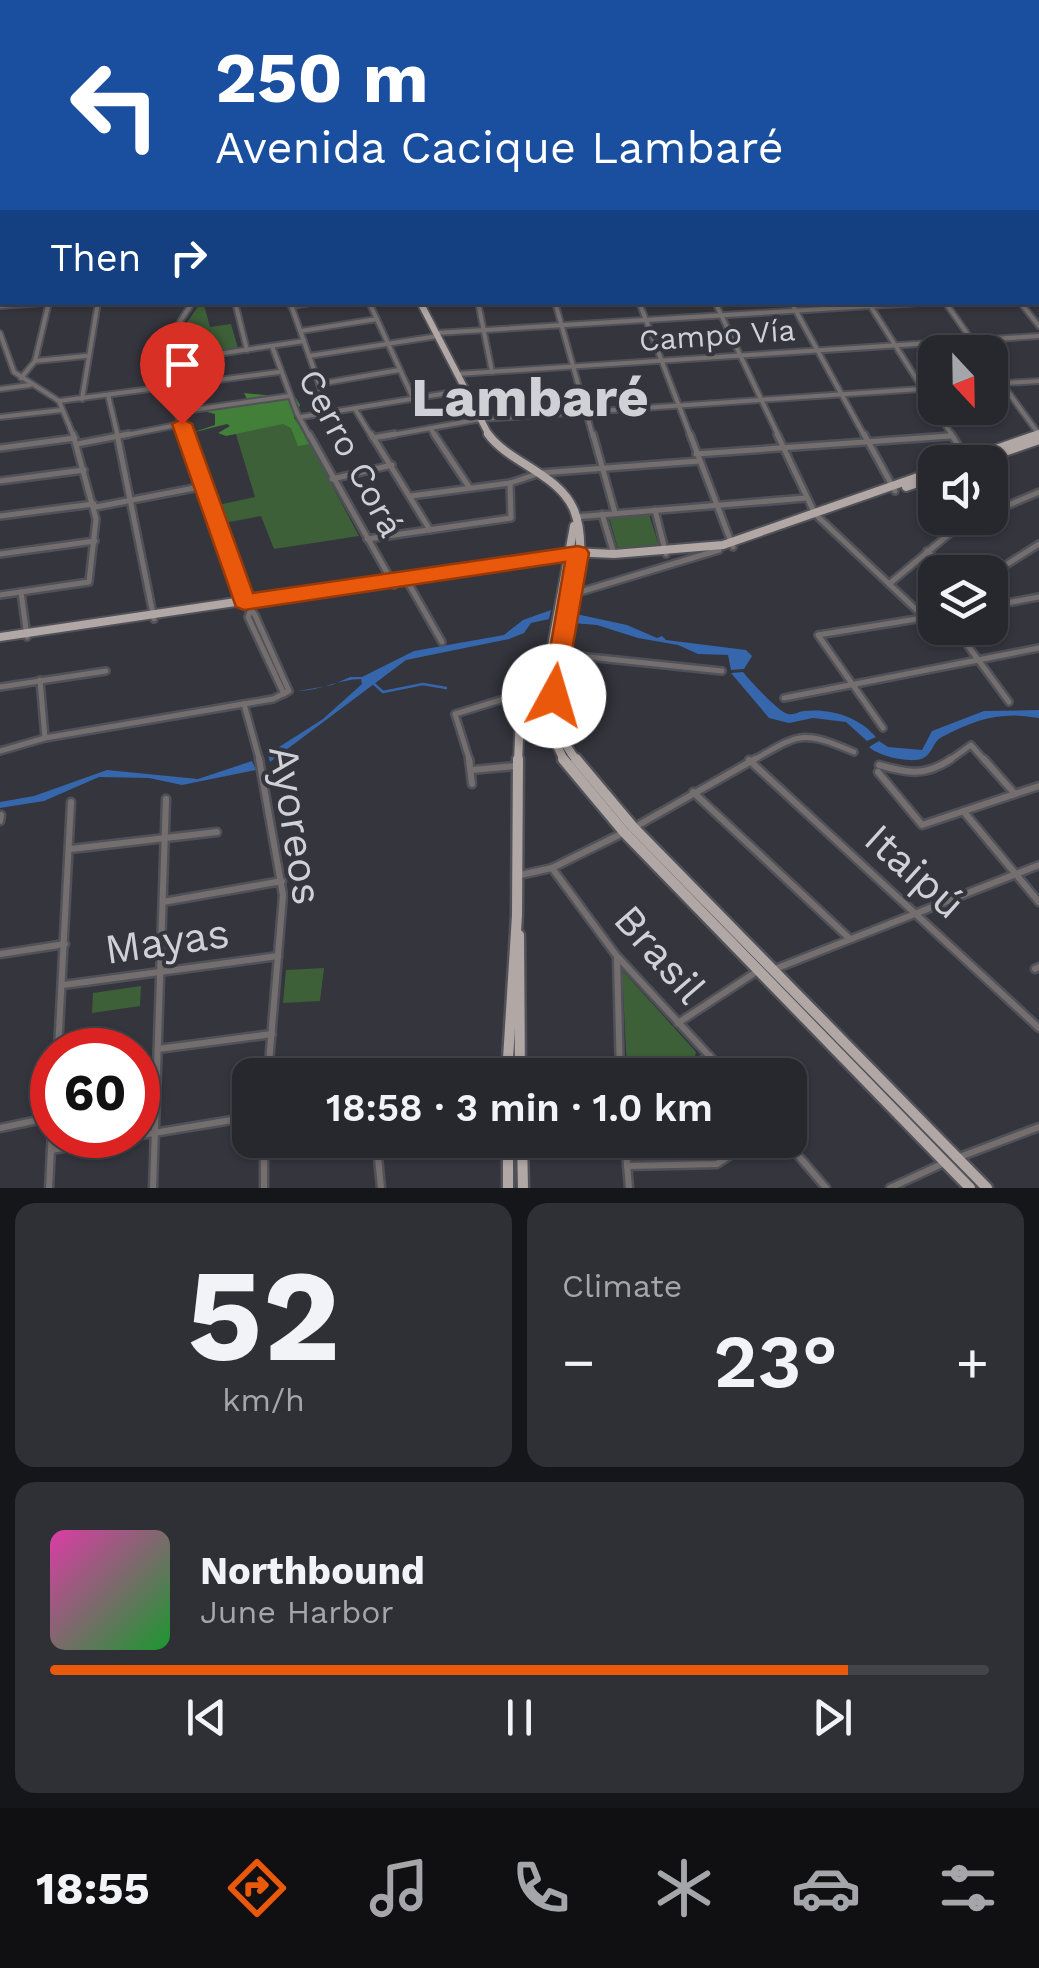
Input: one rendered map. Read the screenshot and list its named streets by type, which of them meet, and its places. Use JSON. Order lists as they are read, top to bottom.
{
  "streets": {
    "street": [
      "Campo Vía",
      "Cerro Corá",
      "Ayoreos",
      "Itaipú",
      "Mayas",
      "Brasil"
    ]
  },
  "crossings": [
    ["Ayoreos", "Mayas"]
  ],
  "districts": ["Lambaré"],
  "north": "bottom",
  "page": {
    "turn": ["250 m", "Avenida Cacique Lambaré"],
    "then": "Then",
    "limit": "60",
    "trip": "18:58 · 3 min · 1.0 km",
    "tile": [
      ["52", "km/h"],
      "Climate"
    ],
    "heat": ["−", "23°", "+"],
    "song": ["Northbound", "June Harbor"],
    "tabs": "18:55"
  }
}
